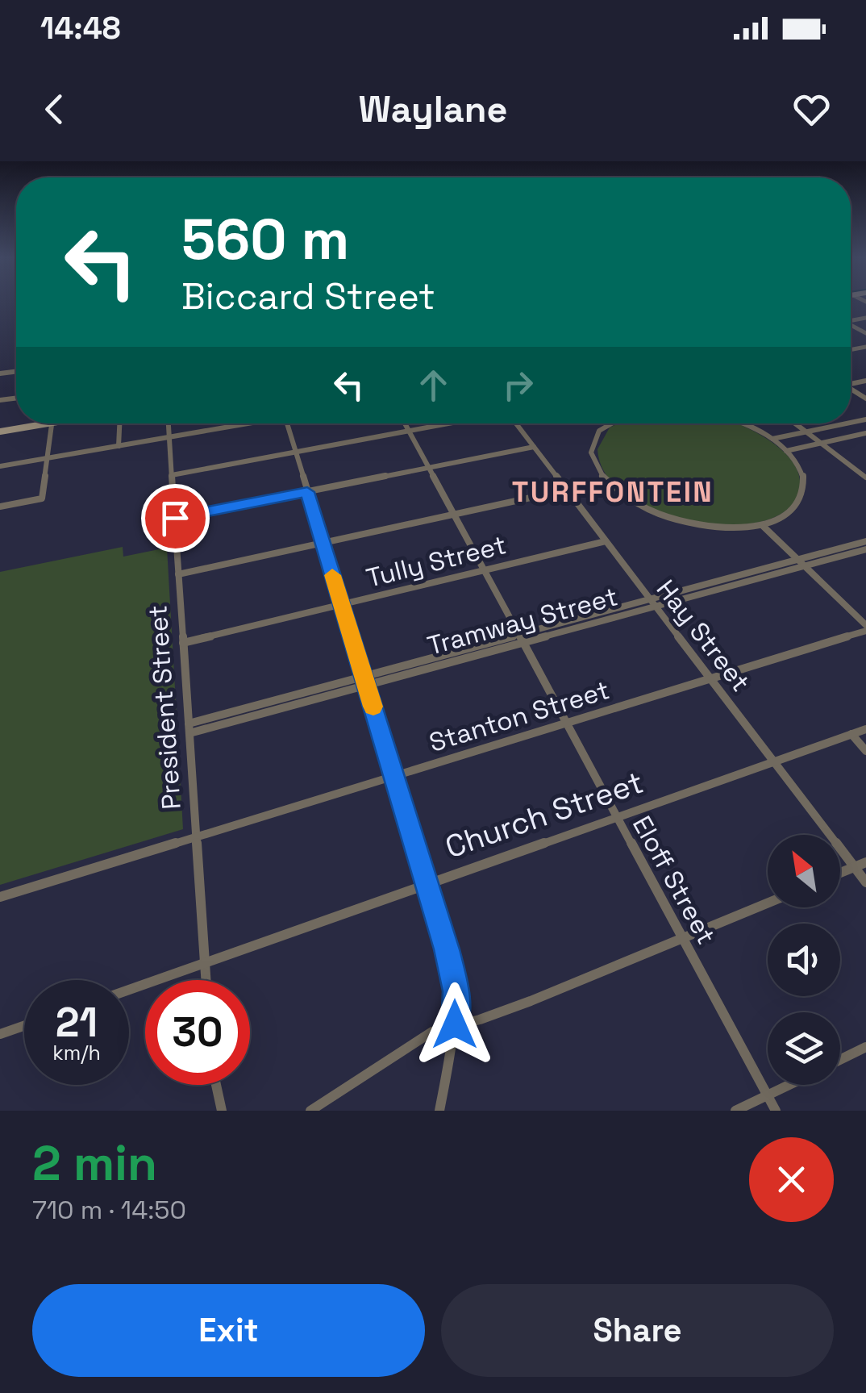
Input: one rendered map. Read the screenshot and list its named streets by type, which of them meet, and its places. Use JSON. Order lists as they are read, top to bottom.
{
  "streets": {
    "street": [
      "Tully Street",
      "Tramway Street",
      "Hay Street",
      "President Street",
      "Stanton Street",
      "Church Street",
      "Eloff Street"
    ]
  },
  "crossings": [
    ["Tully Street", "Hay Street"],
    ["Tully Street", "President Street"],
    ["Tully Street", "Eloff Street"],
    ["Tramway Street", "Hay Street"],
    ["Tramway Street", "President Street"],
    ["Tramway Street", "Eloff Street"],
    ["Hay Street", "Stanton Street"],
    ["Hay Street", "Church Street"],
    ["President Street", "Stanton Street"],
    ["President Street", "Church Street"],
    ["Stanton Street", "Eloff Street"],
    ["Church Street", "Eloff Street"]
  ],
  "districts": ["TURFFONTEIN"],
  "north": "top left",
  "page": {
    "status": "14:48",
    "header": "Waylane",
    "turn": ["560 m", "Biccard Street"],
    "speed": "21 km/h",
    "limit": "30",
    "heading": ["2 min", "710 m · 14:50"],
    "buttons": ["Exit", "Share"]
  }
}
